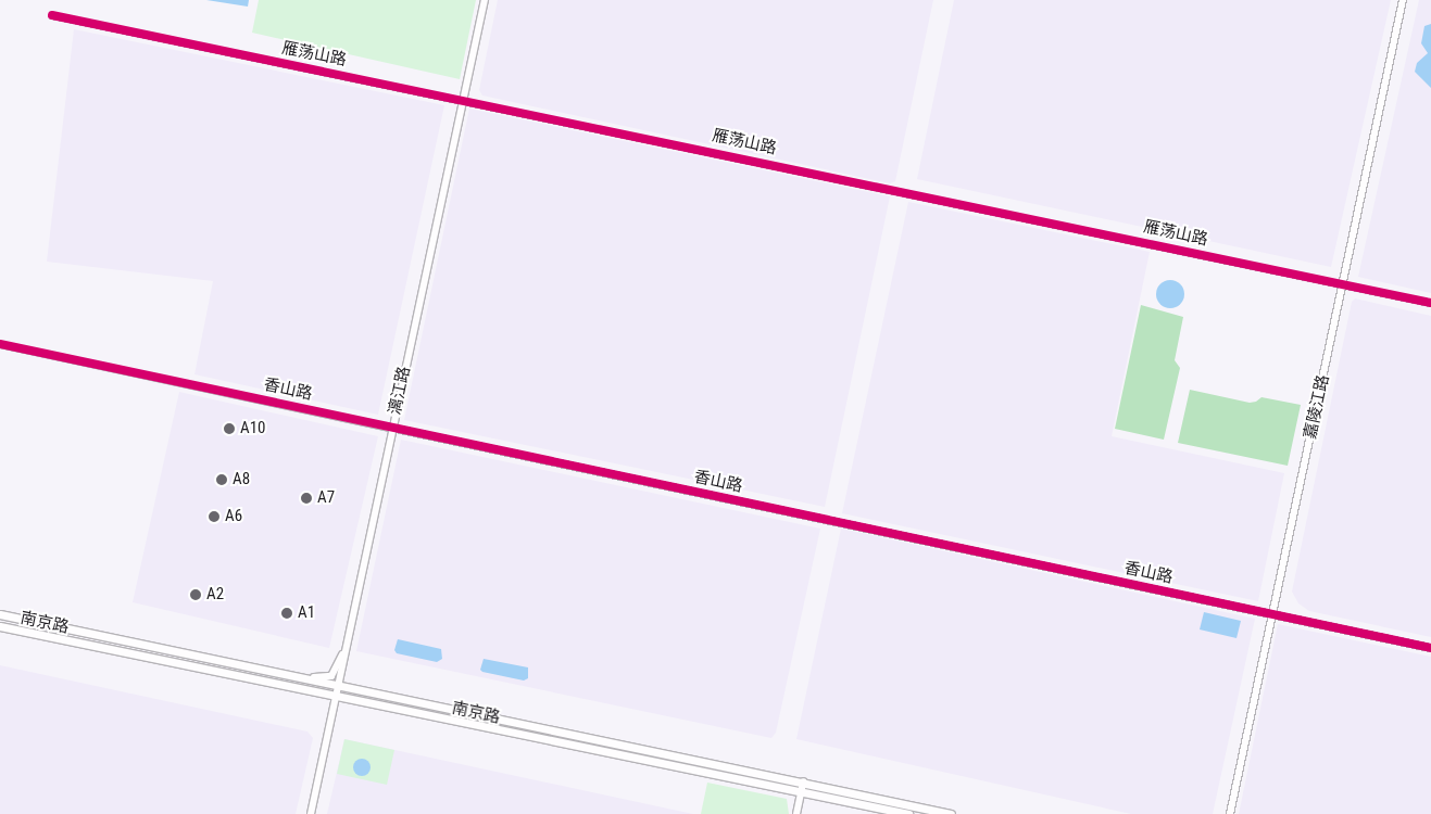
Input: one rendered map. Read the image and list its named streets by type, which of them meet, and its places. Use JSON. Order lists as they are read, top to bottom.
{
  "streets": {
    "main road": ["南京路"],
    "street": [
      "雁荡山路",
      "香山路",
      "漓江路",
      "嘉陵江路"
    ]
  },
  "crossings": [
    ["雁荡山路", "漓江路"],
    ["雁荡山路", "嘉陵江路"],
    ["香山路", "漓江路"],
    ["香山路", "嘉陵江路"],
    ["漓江路", "南京路"]
  ],
  "places": [
    "A10",
    "A8",
    "A7",
    "A6",
    "A2",
    "A1"
  ]
}
